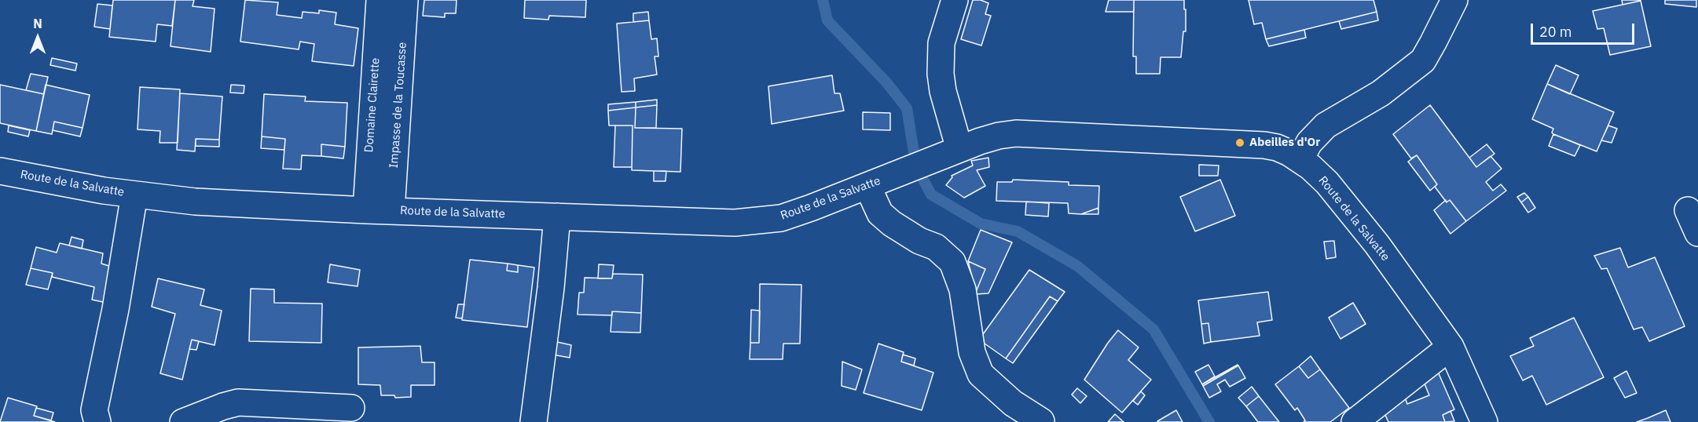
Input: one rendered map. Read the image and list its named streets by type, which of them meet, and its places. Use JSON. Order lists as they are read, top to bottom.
{
  "streets": {
    "street": ["Domaine Clairette", "Impasse de la Toucasse", "Route de la Salvatte"]
  },
  "crossings": [
    ["Domaine Clairette", "Route de la Salvatte"],
    ["Impasse de la Toucasse", "Route de la Salvatte"]
  ],
  "places": ["Abeilles d'Or"],
  "scale_bar": "20 m",
  "north": "top"
}
